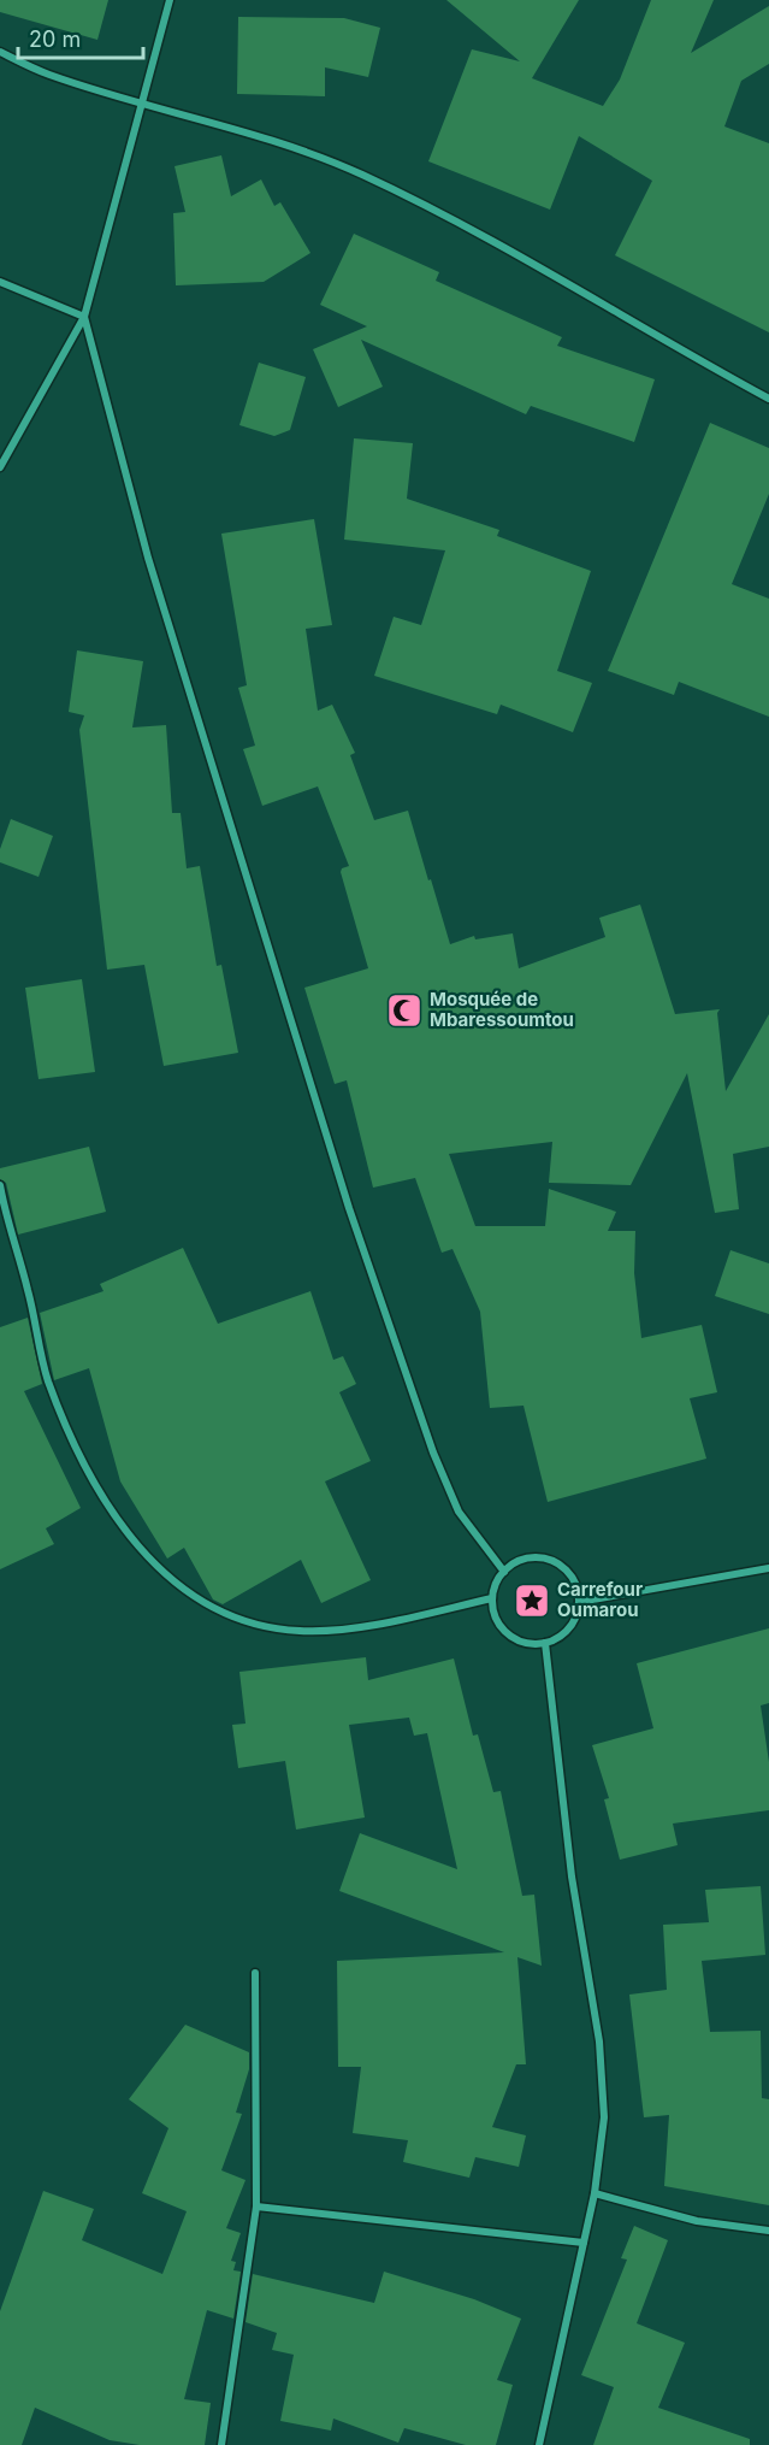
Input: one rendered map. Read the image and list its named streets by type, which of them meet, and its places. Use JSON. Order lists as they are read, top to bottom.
{
  "places": {
    "mosque": ["Mosquée de Mbaressoumtou"],
    "place": ["Carrefour Oumarou"]
  },
  "scale_bar": "20 m"
}
